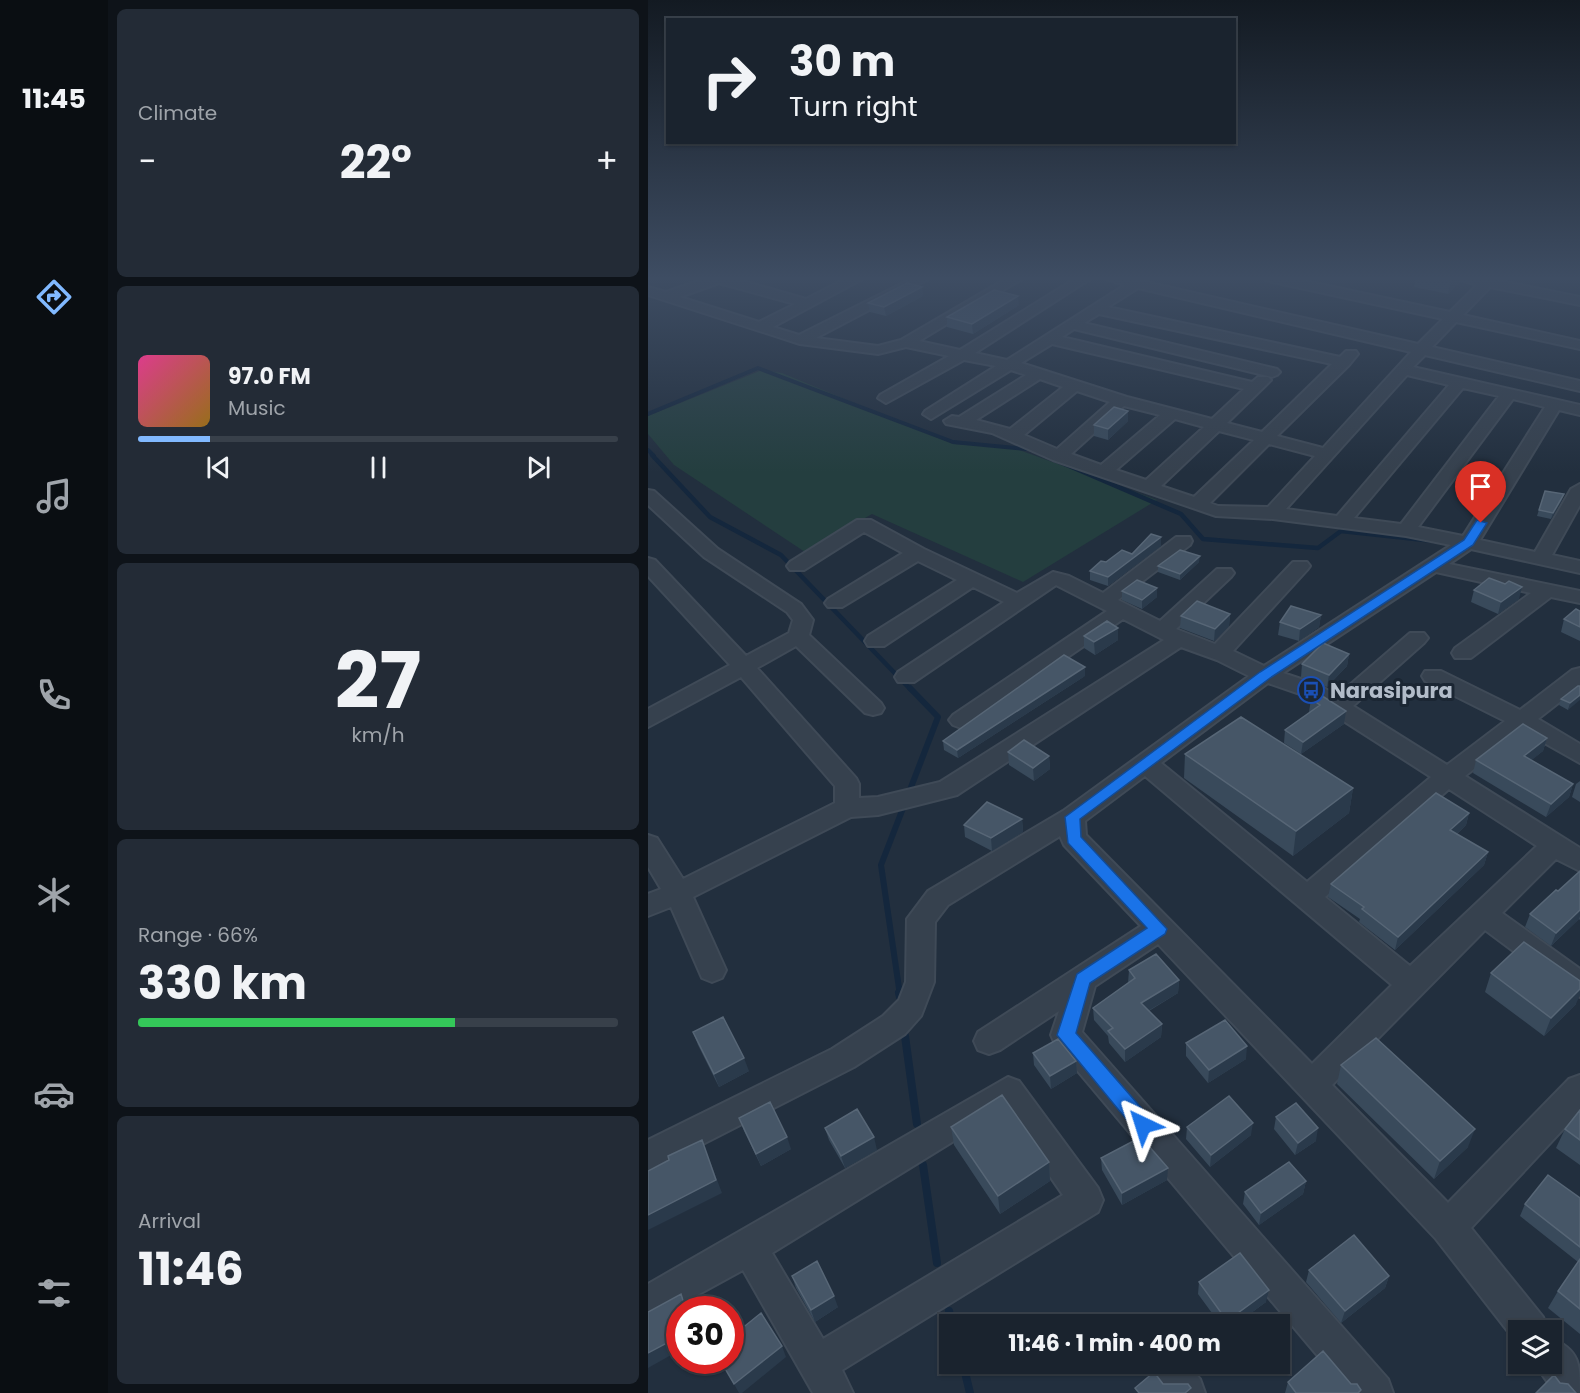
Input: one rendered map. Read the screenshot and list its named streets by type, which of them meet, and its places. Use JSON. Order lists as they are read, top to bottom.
{
  "places": {
    "bus stop": ["Narasipura"]
  },
  "page": {
    "tabs": "11:45",
    "tile": [
      "Climate",
      ["27", "km/h"],
      ["Range · 66%", "330 km"],
      ["Arrival", "11:46"]
    ],
    "turn": ["30 m", "Turn right"],
    "heat": ["−", "22°", "+"],
    "song": ["97.0 FM", "Music"],
    "limit": "30",
    "trip": "11:46 · 1 min · 400 m"
  }
}
